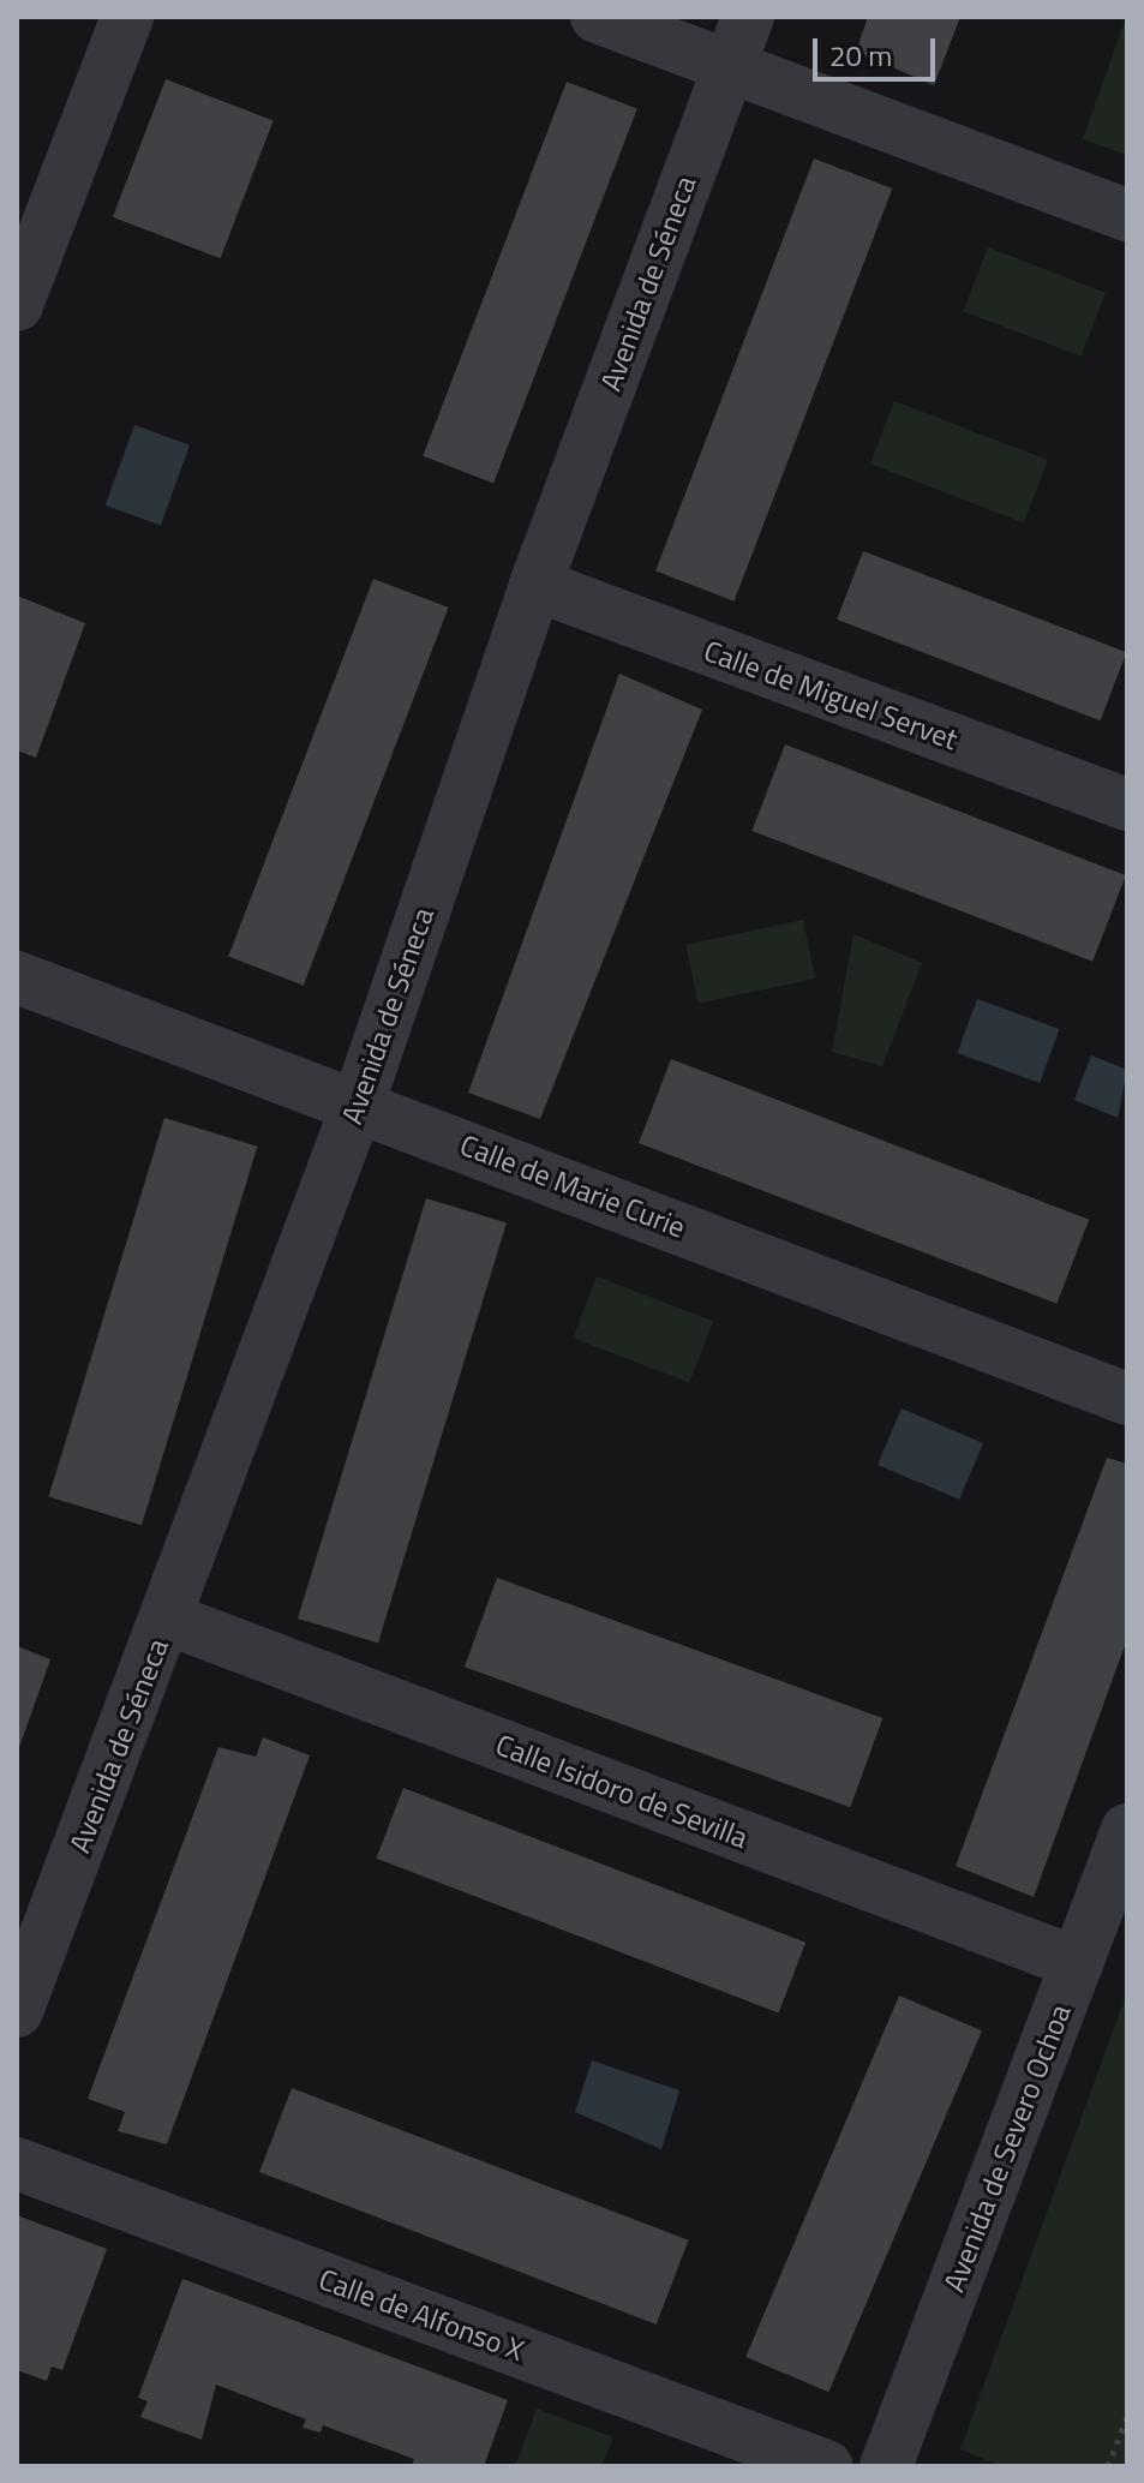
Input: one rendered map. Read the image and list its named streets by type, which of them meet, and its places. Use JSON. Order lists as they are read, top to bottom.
{
  "streets": {
    "street": [
      "Avenida de Séneca",
      "Calle de Miguel Servet",
      "Calle de Marie Curie",
      "Calle Isidoro de Sevilla",
      "Avenida de Severo Ochoa",
      "Calle de Alfonso X"
    ]
  },
  "crossings": [
    ["Avenida de Séneca", "Calle de Miguel Servet"],
    ["Avenida de Séneca", "Calle de Marie Curie"],
    ["Avenida de Séneca", "Calle Isidoro de Sevilla"],
    ["Calle Isidoro de Sevilla", "Avenida de Severo Ochoa"]
  ],
  "scale_bar": "20 m"
}
